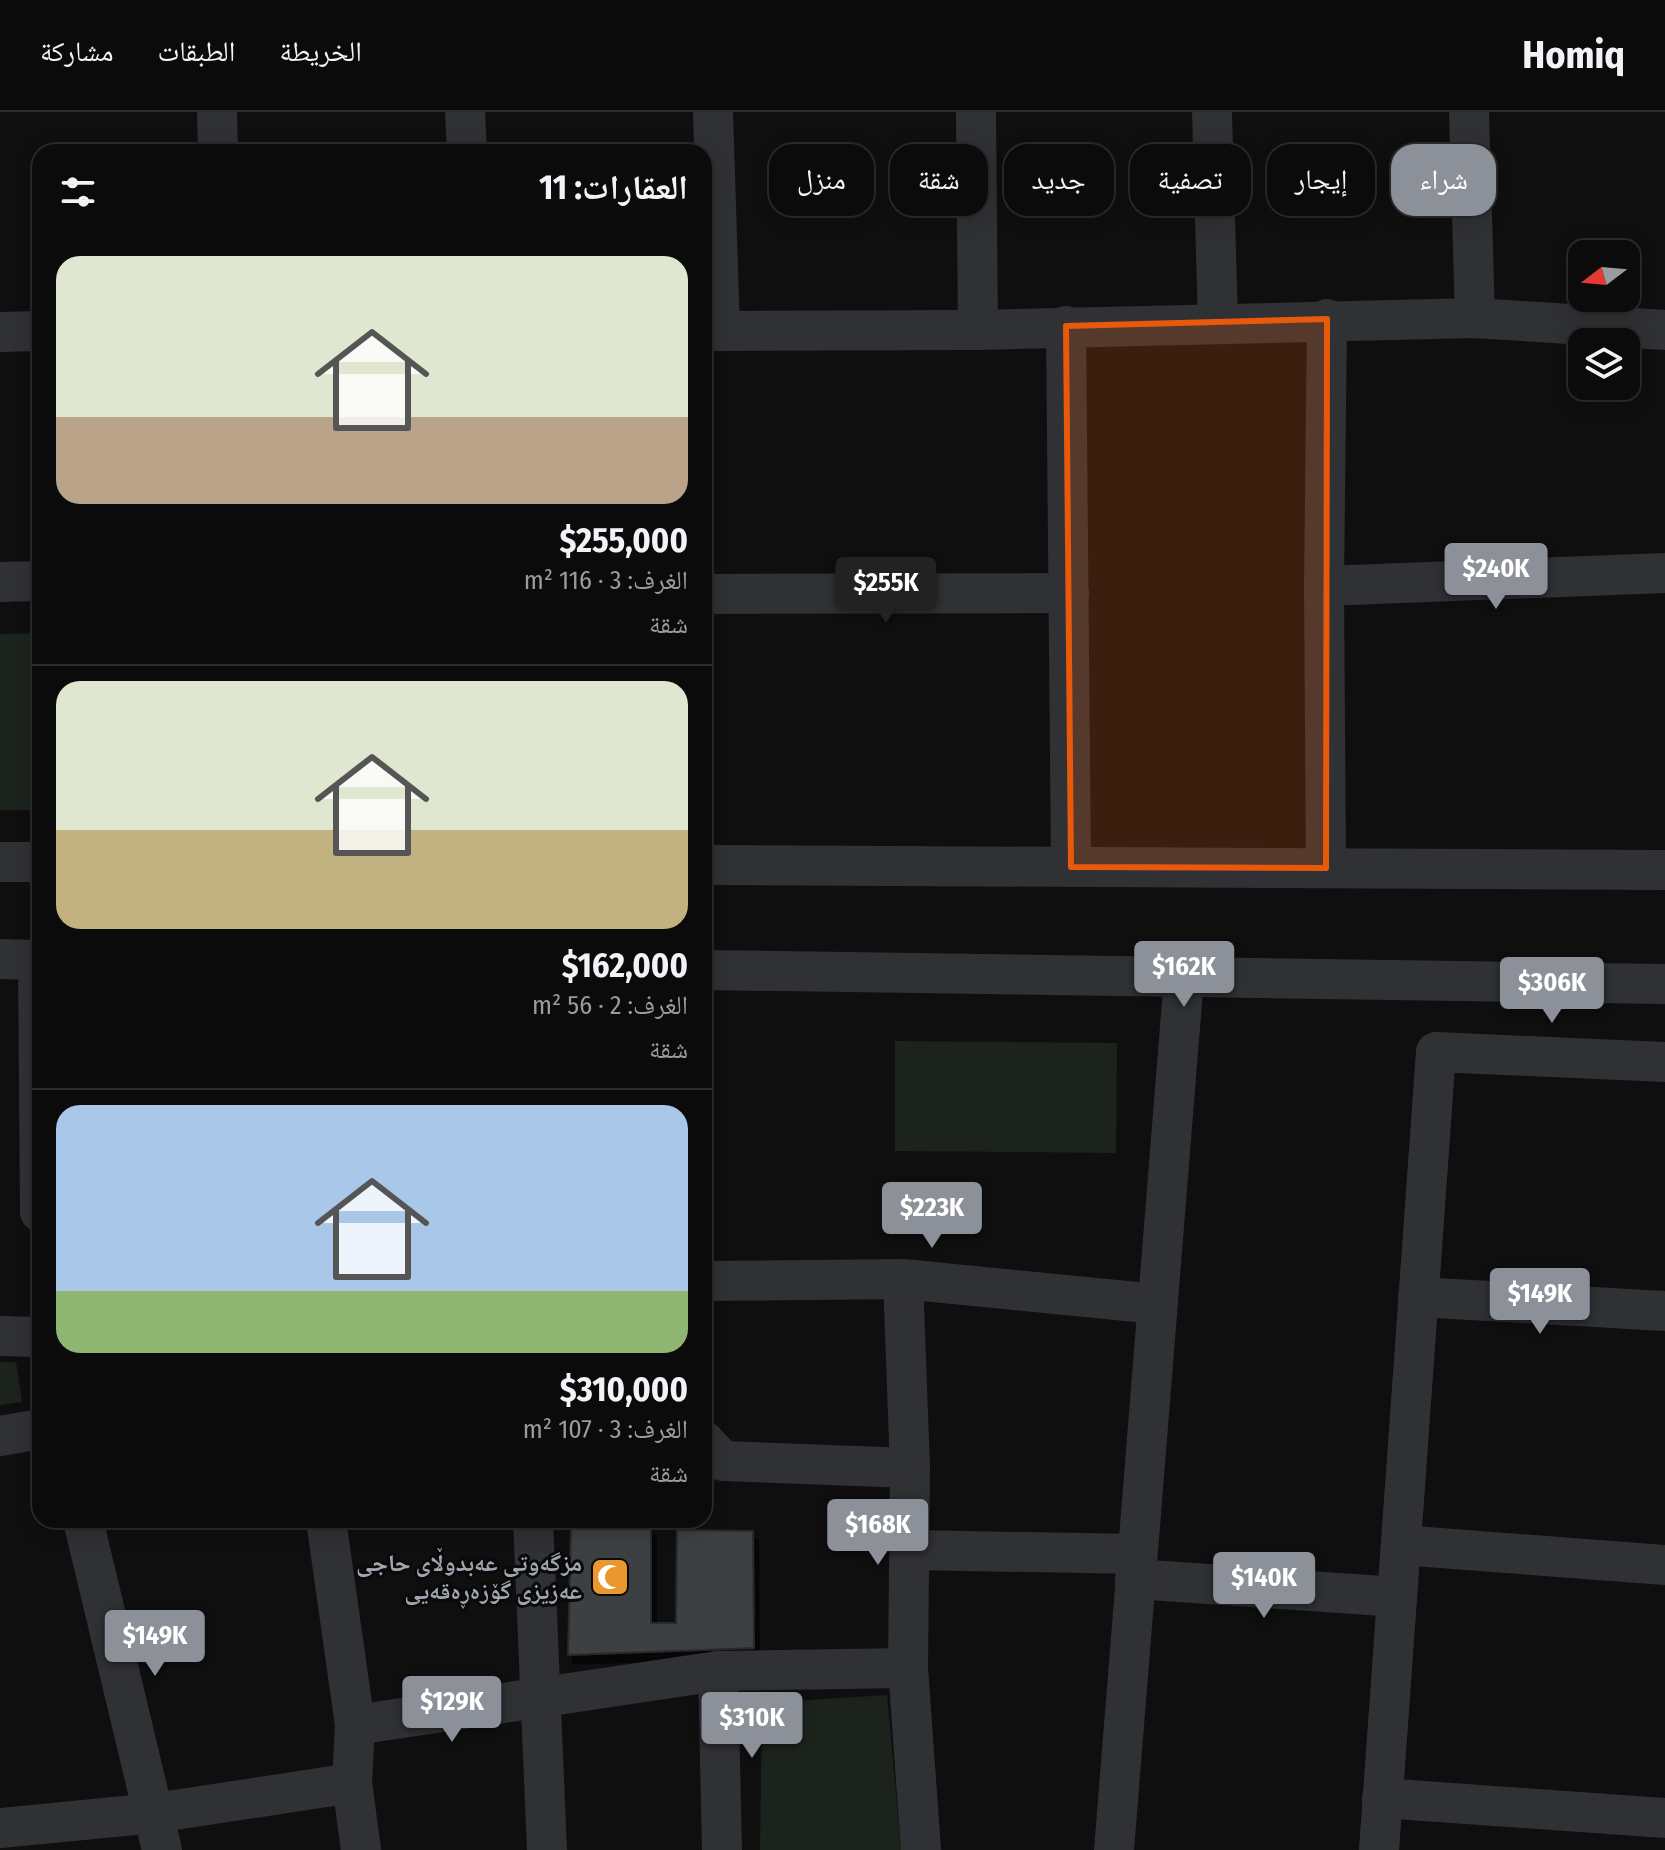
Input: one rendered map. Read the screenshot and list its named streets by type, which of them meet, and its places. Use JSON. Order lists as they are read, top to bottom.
{
  "places": {
    "mosque": ["مزگەوتی عەبدوڵای حاجی عەزیزی گۆزەڕەقەیی"]
  },
  "north": "left",
  "page": {
    "header": "Homiq",
    "nav": ["الخريطة", "الطبقات", "مشاركة"],
    "chip": [
      "شراء",
      "إيجار",
      "تصفية",
      "جديد",
      "شقة",
      "منزل"
    ],
    "heading": "العقارات: 11",
    "list": [
      {
        "name": "$255,000",
        "note": "الغرف: 3 · 116 m² · شقة"
      },
      {
        "name": "$162,000",
        "note": "الغرف: 2 · 56 m² · شقة"
      },
      {
        "name": "$310,000",
        "note": "الغرف: 3 · 107 m² · شقة"
      }
    ],
    "price": [
      "$240K",
      "$255K",
      "$162K",
      "$306K",
      "$223K",
      "$149K",
      "$168K",
      "$140K",
      "$149K",
      "$129K",
      "$310K"
    ]
  }
}
